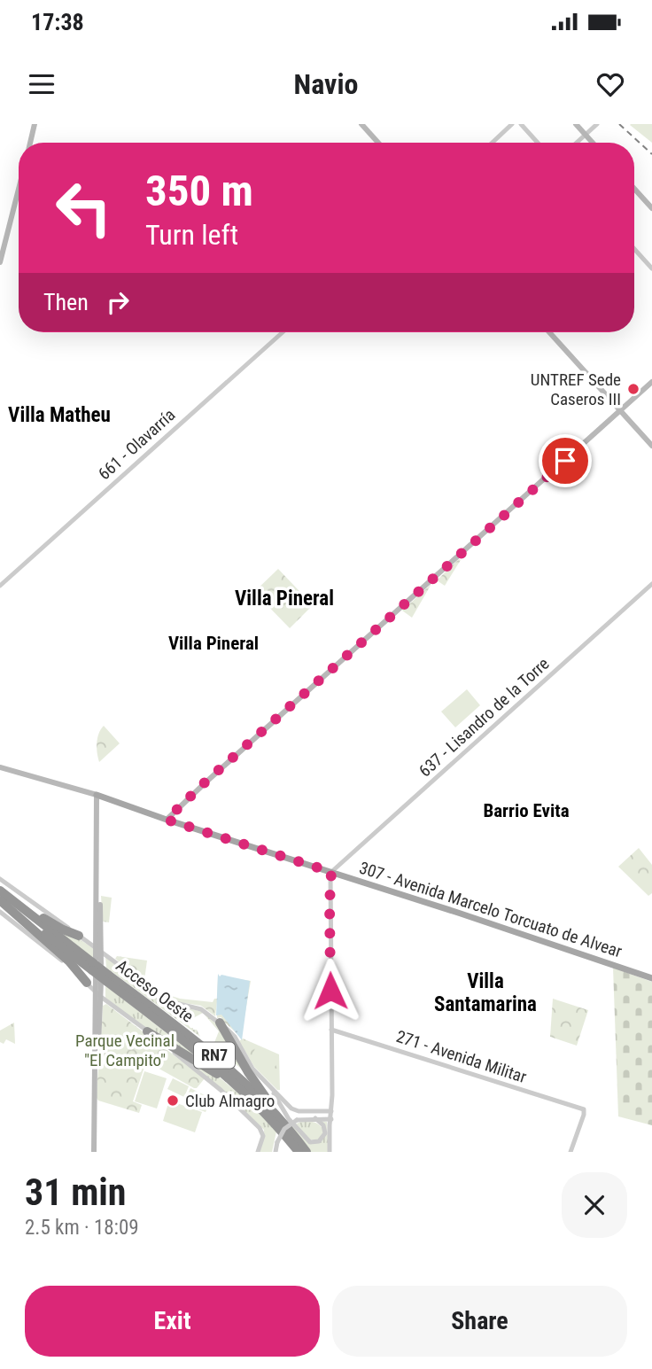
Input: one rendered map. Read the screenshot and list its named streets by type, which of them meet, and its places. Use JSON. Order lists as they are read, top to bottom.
{
  "streets": {
    "highway": ["Acceso Oeste", "RN7"],
    "main road": ["307 - Avenida Marcelo Torcuato de Alvear"],
    "street": ["661 - Olavarría", "637 - Lisandro de la Torre", "271 - Avenida Militar"]
  },
  "crossings": [
    ["637 - Lisandro de la Torre", "307 - Avenida Marcelo Torcuato de Alvear"]
  ],
  "districts": [
    "Villa Matheu",
    "Villa Pineral",
    "Villa Pineral",
    "Barrio Evita",
    "Villa Santamarina"
  ],
  "parks": ["Parque Vecinal \"El Campito\""],
  "places": ["UNTREF Sede Caseros III", "Club Almagro"],
  "page": {
    "status": "17:38",
    "header": "Navio",
    "turn": ["350 m", "Turn left"],
    "then": "Then",
    "heading": ["31 min", "2.5 km · 18:09"],
    "buttons": ["Exit", "Share"]
  }
}
